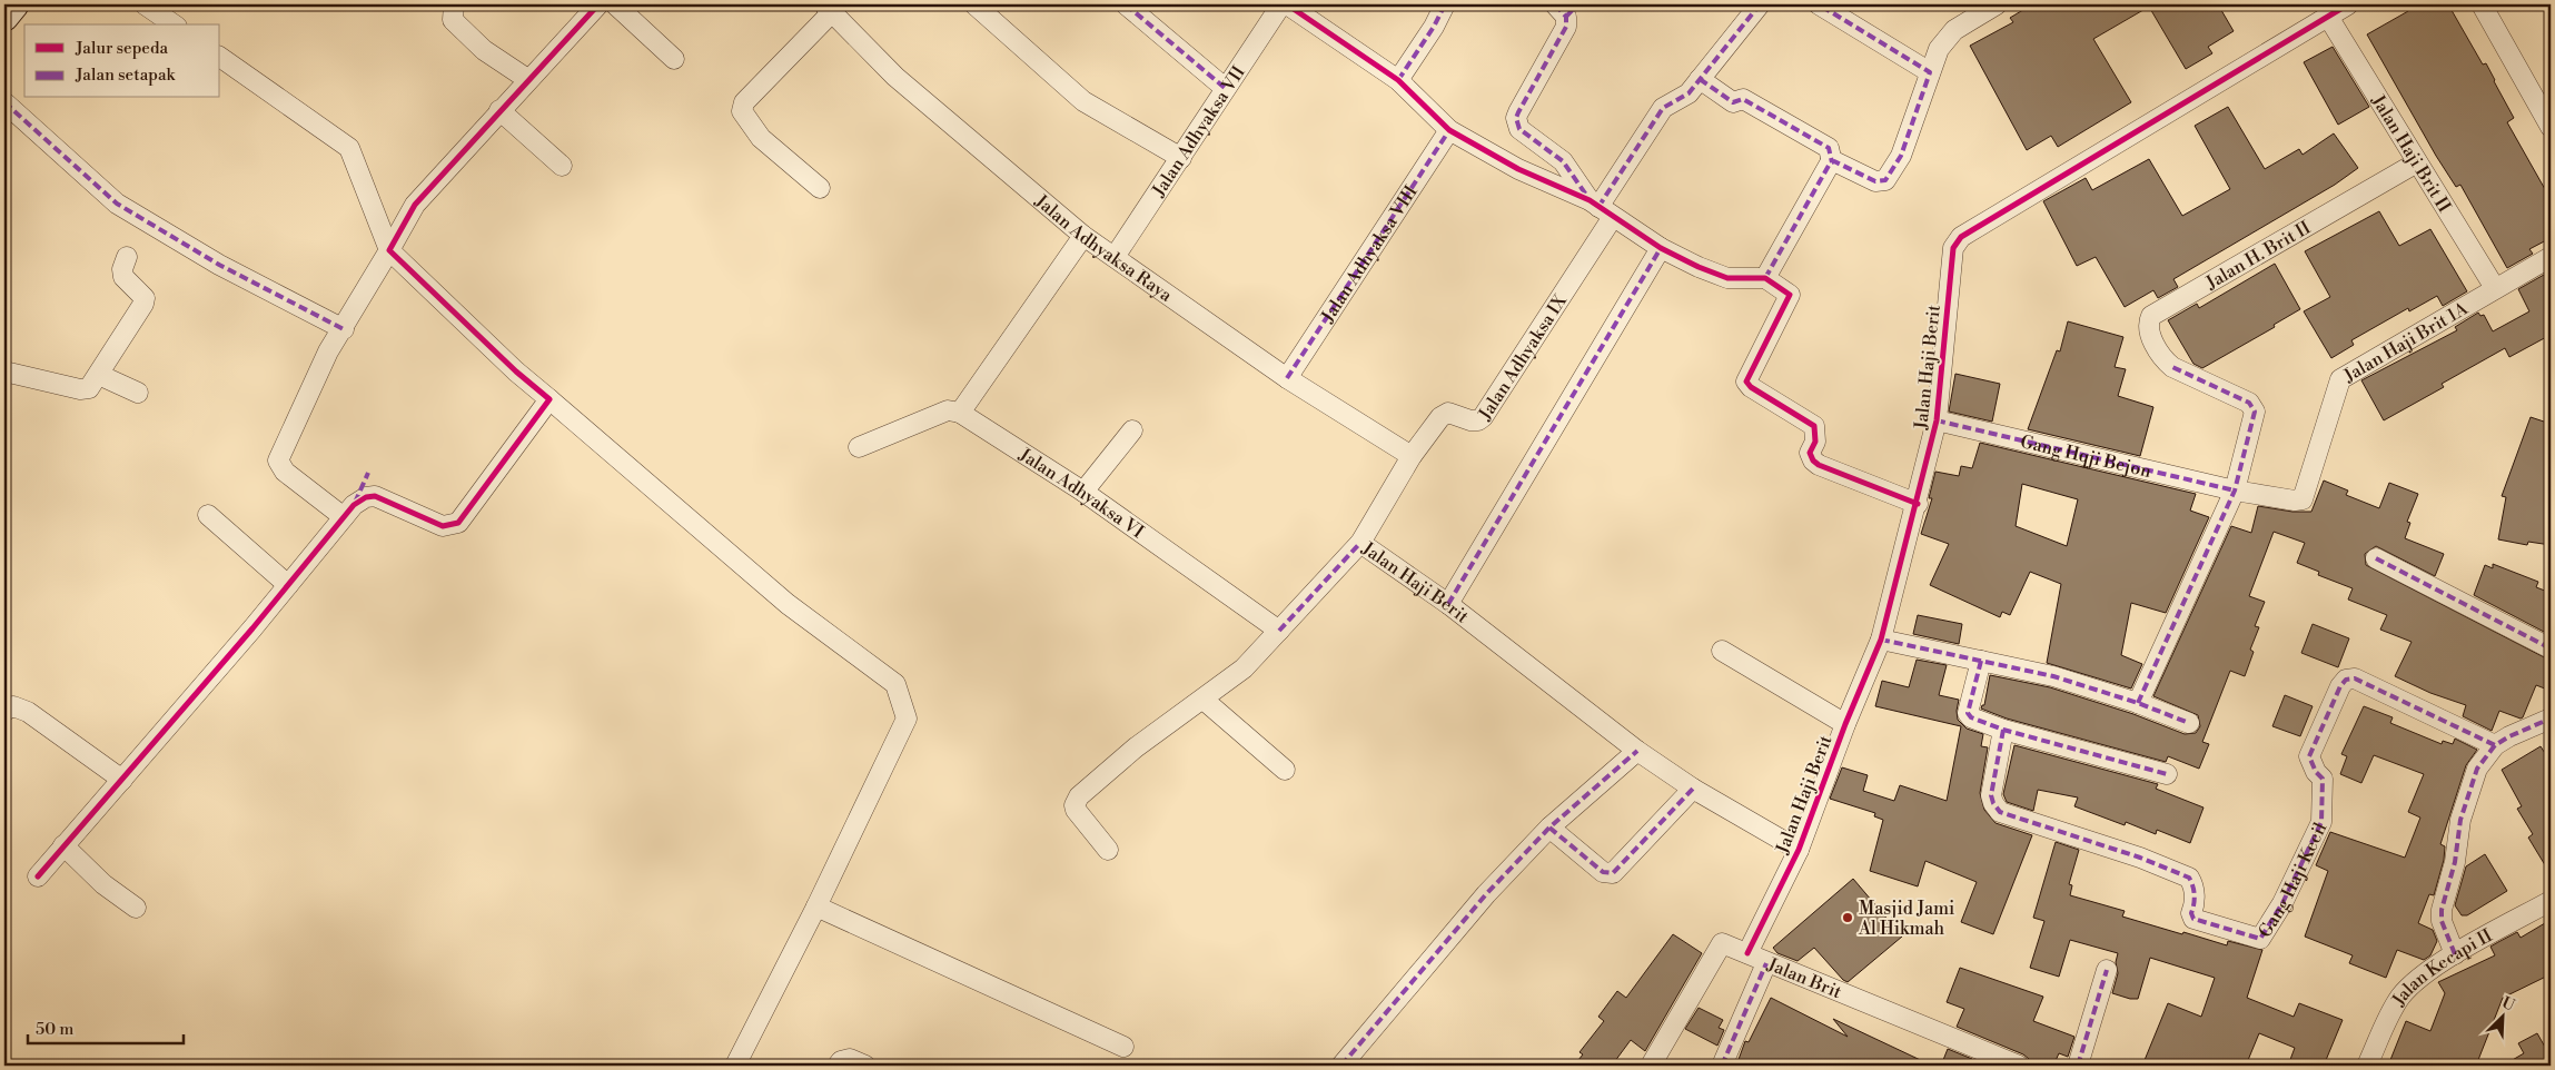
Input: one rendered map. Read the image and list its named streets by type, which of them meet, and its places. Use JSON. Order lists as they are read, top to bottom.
{
  "streets": {
    "street": [
      "Jalan Adhyaksa VII",
      "Jalan Haji Brit II",
      "Jalan Adhyaksa Raya",
      "Jalan H. Brit II",
      "Jalan Adhyaksa VIII",
      "Jalan Haji Brit 1A",
      "Jalan Adhyaksa IX",
      "Jalan Haji Berit",
      "Gang Hqji Bejon",
      "Jalan Adhyaksa VI",
      "Gang Haji Kecil",
      "Jalan Kecapi II",
      "Jalan Brit"
    ]
  },
  "crossings": [
    ["Jalan Adhyaksa VII", "Jalan Adhyaksa Raya"],
    ["Jalan Haji Brit II", "Jalan H. Brit II"],
    ["Jalan Haji Brit II", "Jalan Haji Brit 1A"],
    ["Jalan Haji Brit II", "Jalan Haji Berit"],
    ["Jalan Adhyaksa Raya", "Jalan Adhyaksa VIII"],
    ["Jalan Adhyaksa Raya", "Jalan Adhyaksa IX"],
    ["Jalan Adhyaksa Raya", "Jalan Haji Berit"],
    ["Jalan H. Brit II", "Jalan Haji Brit 1A"],
    ["Jalan H. Brit II", "Gang Hqji Bejon"],
    ["Jalan Haji Brit 1A", "Gang Hqji Bejon"],
    ["Jalan Adhyaksa IX", "Jalan Haji Berit"],
    ["Jalan Haji Berit", "Gang Hqji Bejon"],
    ["Jalan Haji Berit", "Jalan Brit"]
  ],
  "places": ["Masjid Jami Al Hikmah"],
  "legend": ["Jalur sepeda", "Jalan setapak"],
  "scale_bar": "50 m",
  "north": "top right"
}
